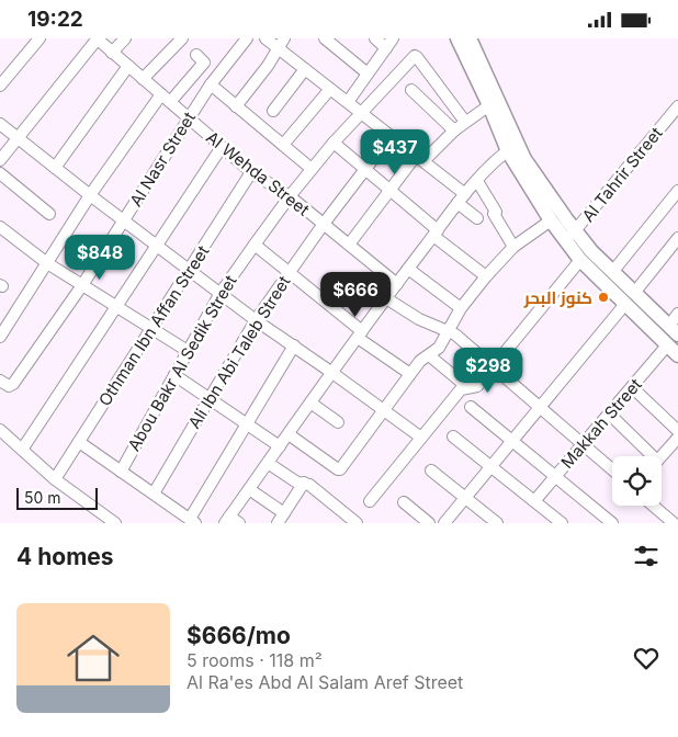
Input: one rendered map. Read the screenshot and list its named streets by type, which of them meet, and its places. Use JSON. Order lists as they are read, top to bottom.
{
  "streets": {
    "street": [
      "Al Nasr Street",
      "Al Wehda Street",
      "Al Tahrir Street",
      "Othman Ibn Affan Street",
      "Ali Ibn Abi Taleb Street",
      "Abou Bakr Al Sedik Street",
      "Makkah Street"
    ]
  },
  "crossings": [
    ["Al Nasr Street", "Al Wehda Street"],
    ["Al Wehda Street", "Othman Ibn Affan Street"],
    ["Al Wehda Street", "Ali Ibn Abi Taleb Street"],
    ["Al Wehda Street", "Abou Bakr Al Sedik Street"]
  ],
  "places": ["كنوز البحر"],
  "scale_bar": "50 m",
  "page": {
    "status": "19:22",
    "price": [
      "$437",
      "$848",
      "$666",
      "$298"
    ],
    "scale": "50 m",
    "heading": "4 homes",
    "list": [
      {
        "name": "$666/mo",
        "note": "5 rooms · 118 m² · Al Ra'es Abd Al Salam Aref Street"
      }
    ]
  }
}
